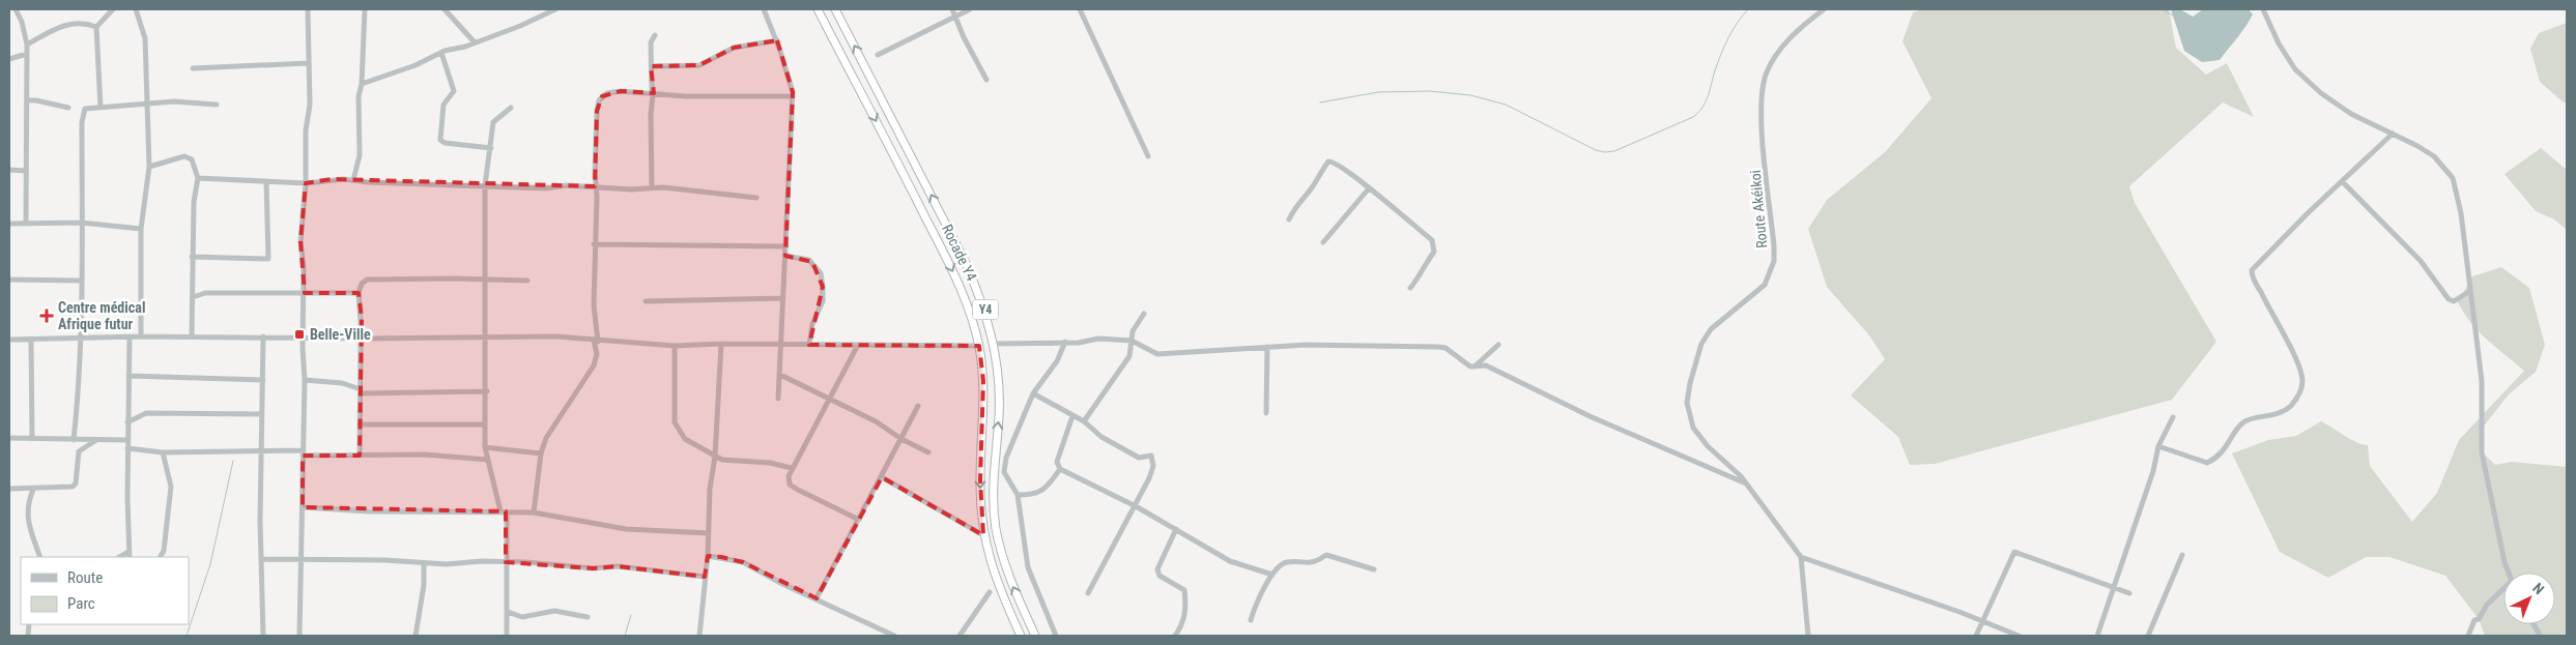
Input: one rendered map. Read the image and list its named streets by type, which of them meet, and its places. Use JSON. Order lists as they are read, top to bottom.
{
  "streets": {
    "highway": ["Rocade Y4", "Y4"],
    "street": ["Route Akéikoi"]
  },
  "places": {
    "health": ["Centre médical Afrique futur"],
    "transit": ["Belle-Ville"]
  },
  "legend": ["Route", "Parc"],
  "north": "top right"
}
